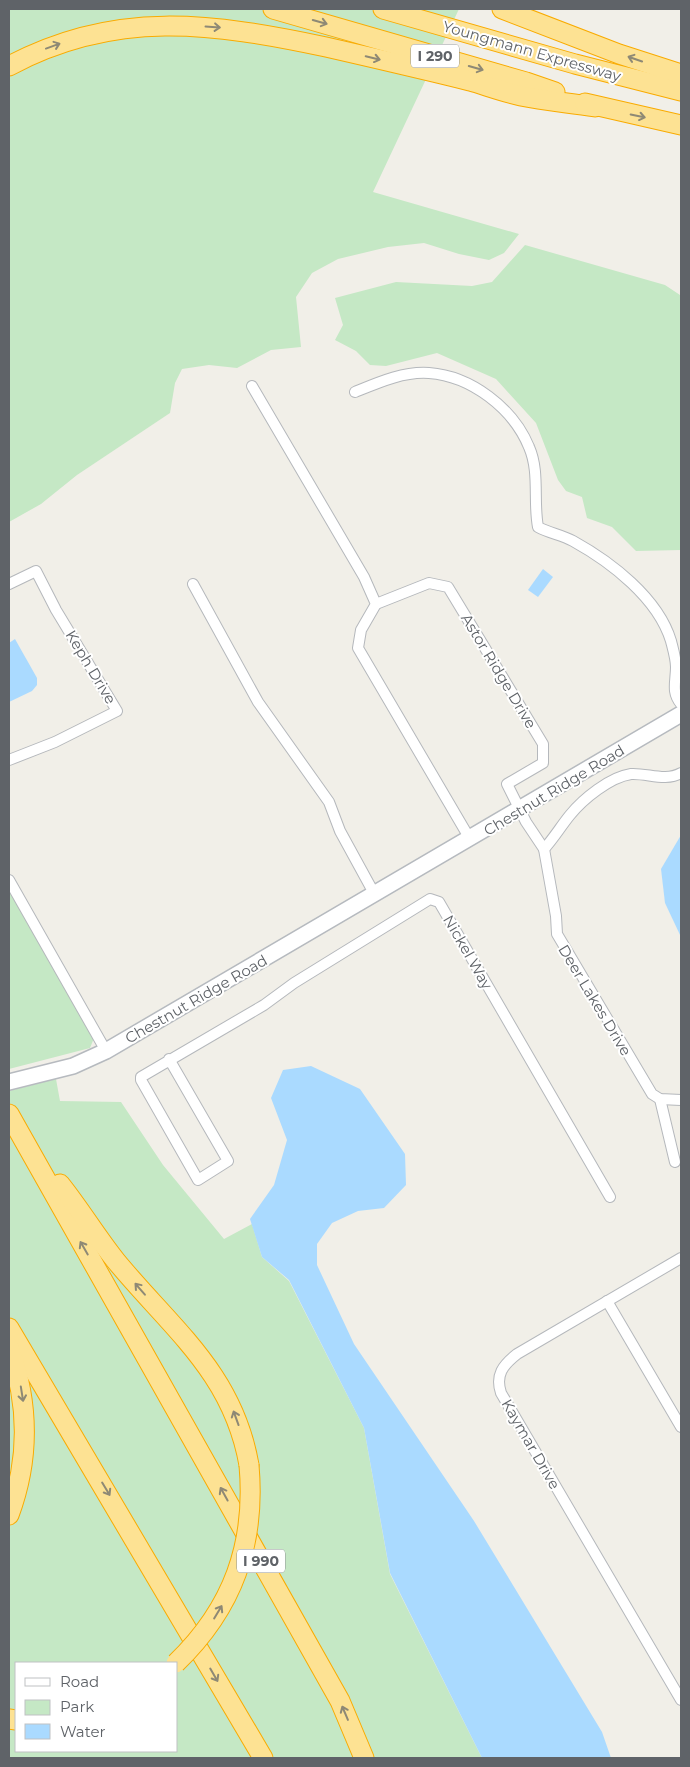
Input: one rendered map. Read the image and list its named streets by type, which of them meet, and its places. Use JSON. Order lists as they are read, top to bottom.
{
  "streets": {
    "highway": ["Youngmann Expressway", "I 290", "I 990"],
    "street": [
      "Keph Drive",
      "Astor Ridge Drive",
      "Chestnut Ridge Road",
      "Nickel Way",
      "Deer Lakes Drive",
      "Kaymar Drive"
    ]
  },
  "crossings": [
    ["Astor Ridge Drive", "Chestnut Ridge Road"],
    ["Astor Ridge Drive", "Deer Lakes Drive"],
    ["Chestnut Ridge Road", "Deer Lakes Drive"]
  ],
  "legend": ["Road", "Park", "Water"]
}
